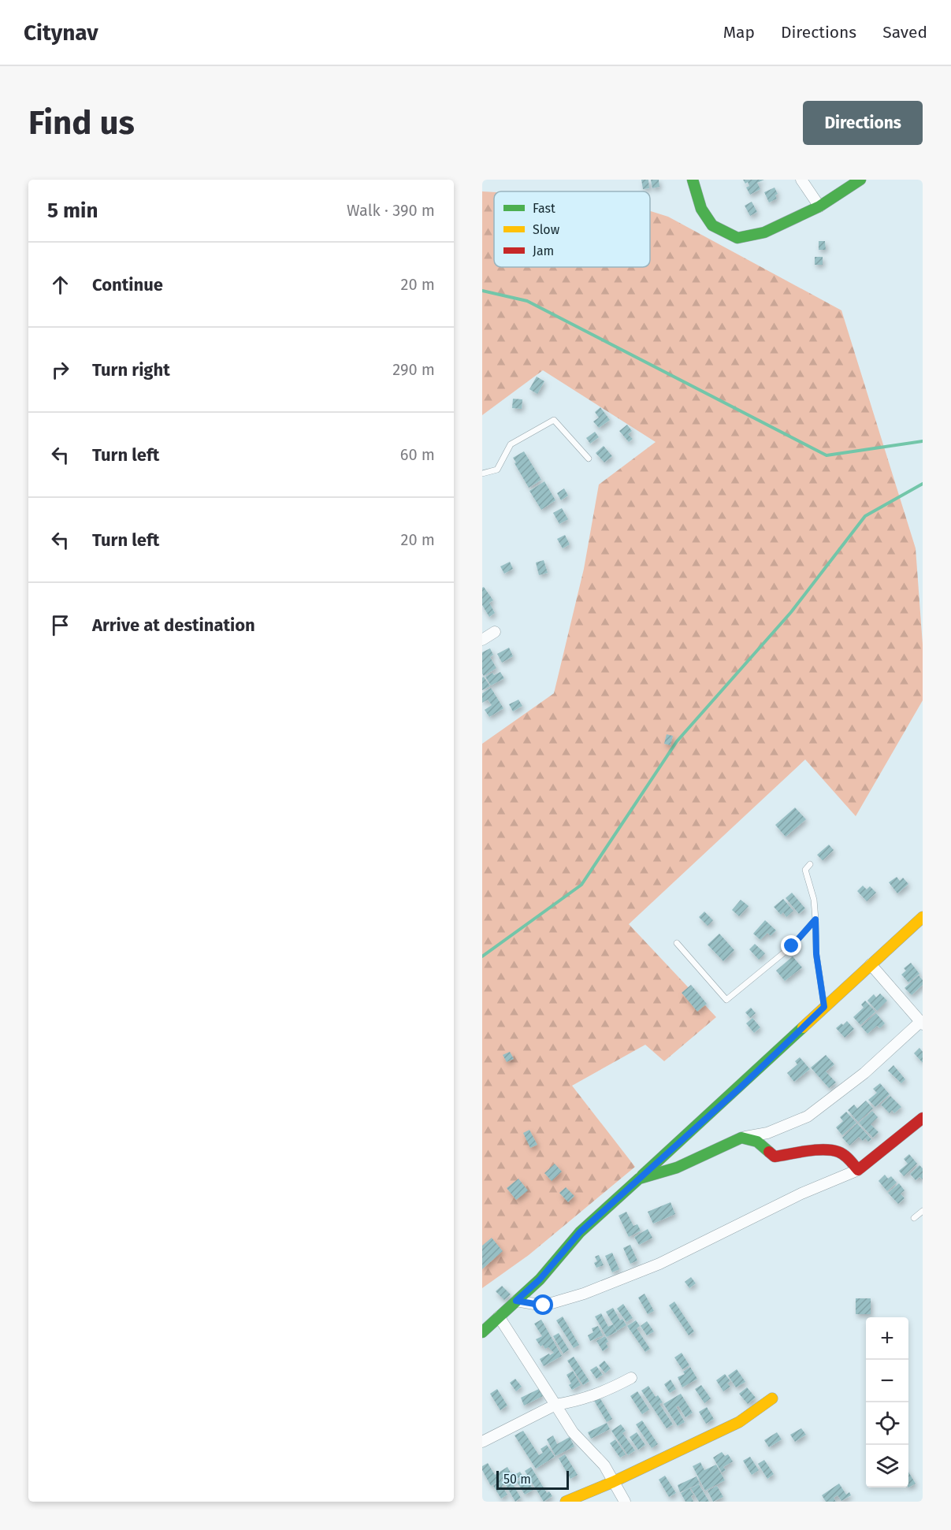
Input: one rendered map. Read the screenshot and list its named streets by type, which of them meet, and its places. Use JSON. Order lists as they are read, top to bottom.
{
  "legend": ["Fast", "Slow", "Jam"],
  "scale_bar": "50 m",
  "page": {
    "header": "Citynav",
    "nav": ["Map", "Directions", "Saved"],
    "buttons": "Directions",
    "title": "Find us",
    "heading": ["5 min", "Walk · 390 m"],
    "list": [
      ["Continue", "20 m"],
      ["Turn right", "290 m"],
      ["Turn left", "60 m"],
      ["Turn left", "20 m"],
      "Arrive at destination"
    ],
    "map_buttons": ["+", "−"],
    "scale": "50 m"
  }
}
